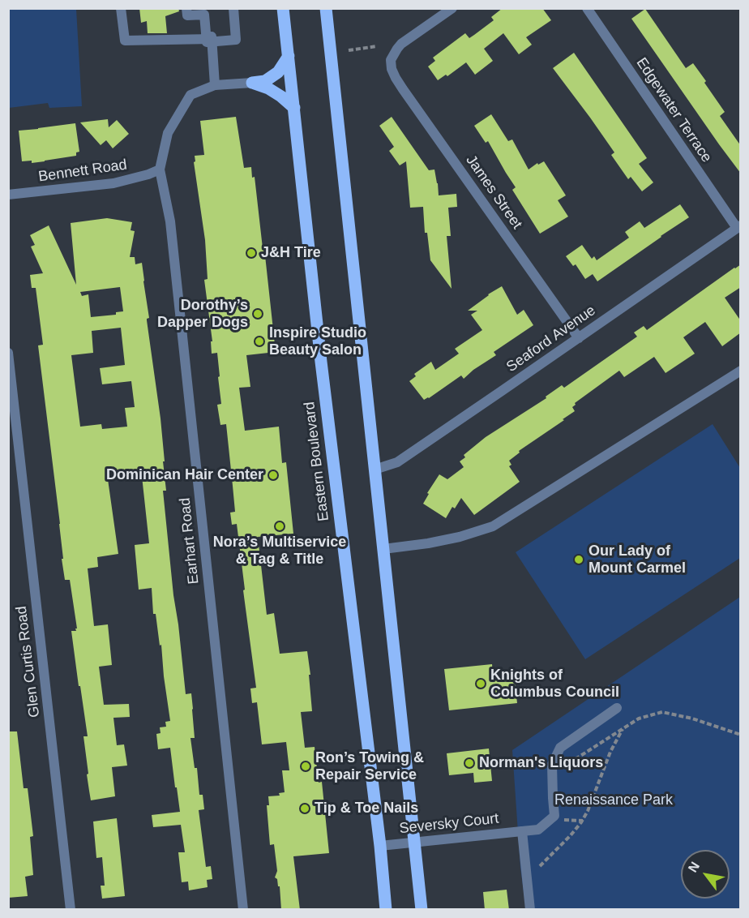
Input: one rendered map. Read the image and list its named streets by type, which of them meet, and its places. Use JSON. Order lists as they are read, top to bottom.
{
  "streets": {
    "main road": ["Eastern Boulevard"],
    "street": [
      "Edgewater Terrace",
      "Bennett Road",
      "James Street",
      "Seaford Avenue",
      "Earhart Road",
      "Glen Curtis Road",
      "Seversky Court"
    ]
  },
  "crossings": [
    ["Edgewater Terrace", "Seaford Avenue"],
    ["Bennett Road", "Earhart Road"],
    ["James Street", "Seaford Avenue"],
    ["Eastern Boulevard", "Seversky Court"]
  ],
  "parks": ["Renaissance Park"],
  "places": [
    "J&H Tire",
    "Dorothy’s Dapper Dogs",
    "Inspire Studio Beauty Salon",
    "Dominican Hair Center",
    "Nora’s Multiservice & Tag & Title",
    "Our Lady of Mount Carmel",
    "Knights of Columbus Council",
    "Norman's Liquors",
    "Ron’s Towing & Repair Service",
    "Tip & Toe Nails"
  ],
  "north": "top left"
}
